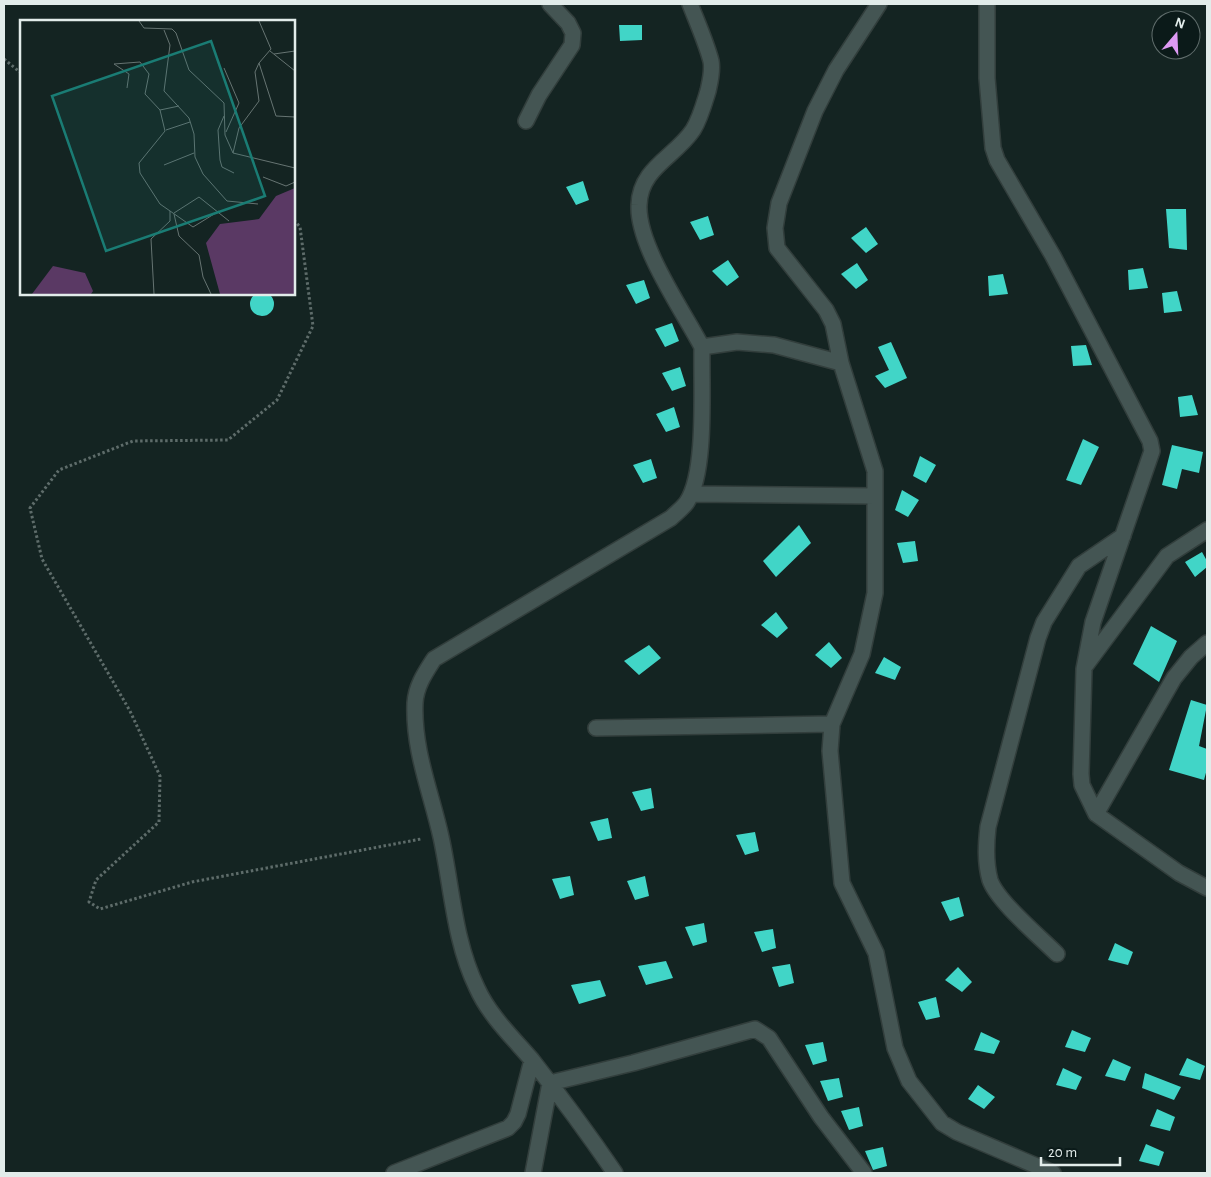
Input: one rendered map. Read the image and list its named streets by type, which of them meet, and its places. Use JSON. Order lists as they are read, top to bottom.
{
  "scale_bar": "20 m",
  "north": "top"
}
